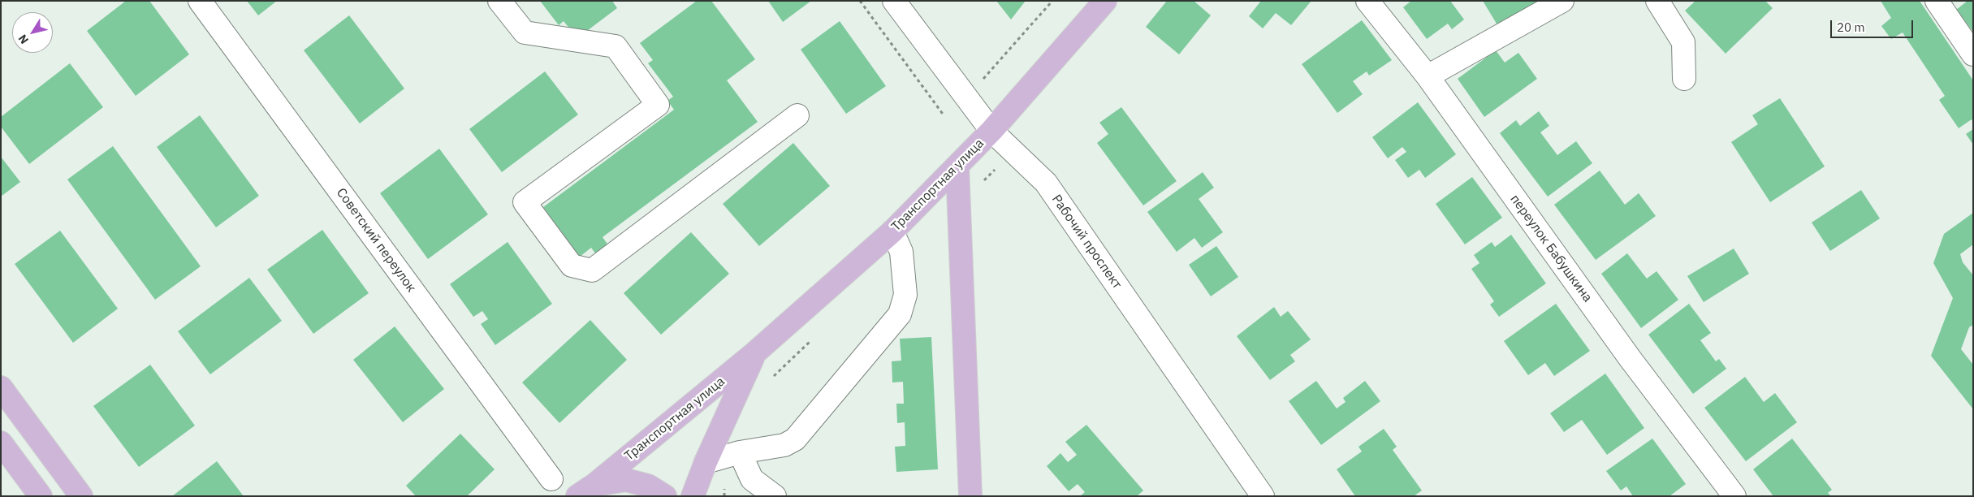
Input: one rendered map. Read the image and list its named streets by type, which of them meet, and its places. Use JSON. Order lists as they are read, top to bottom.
{
  "streets": {
    "main road": ["Транспортная улица"],
    "street": ["Советский переулок", "Рабочий проспект", "переулок Бабушкина"]
  },
  "crossings": [
    ["Транспортная улица", "Рабочий проспект"]
  ],
  "scale_bar": "20 m",
  "north": "bottom left"
}
